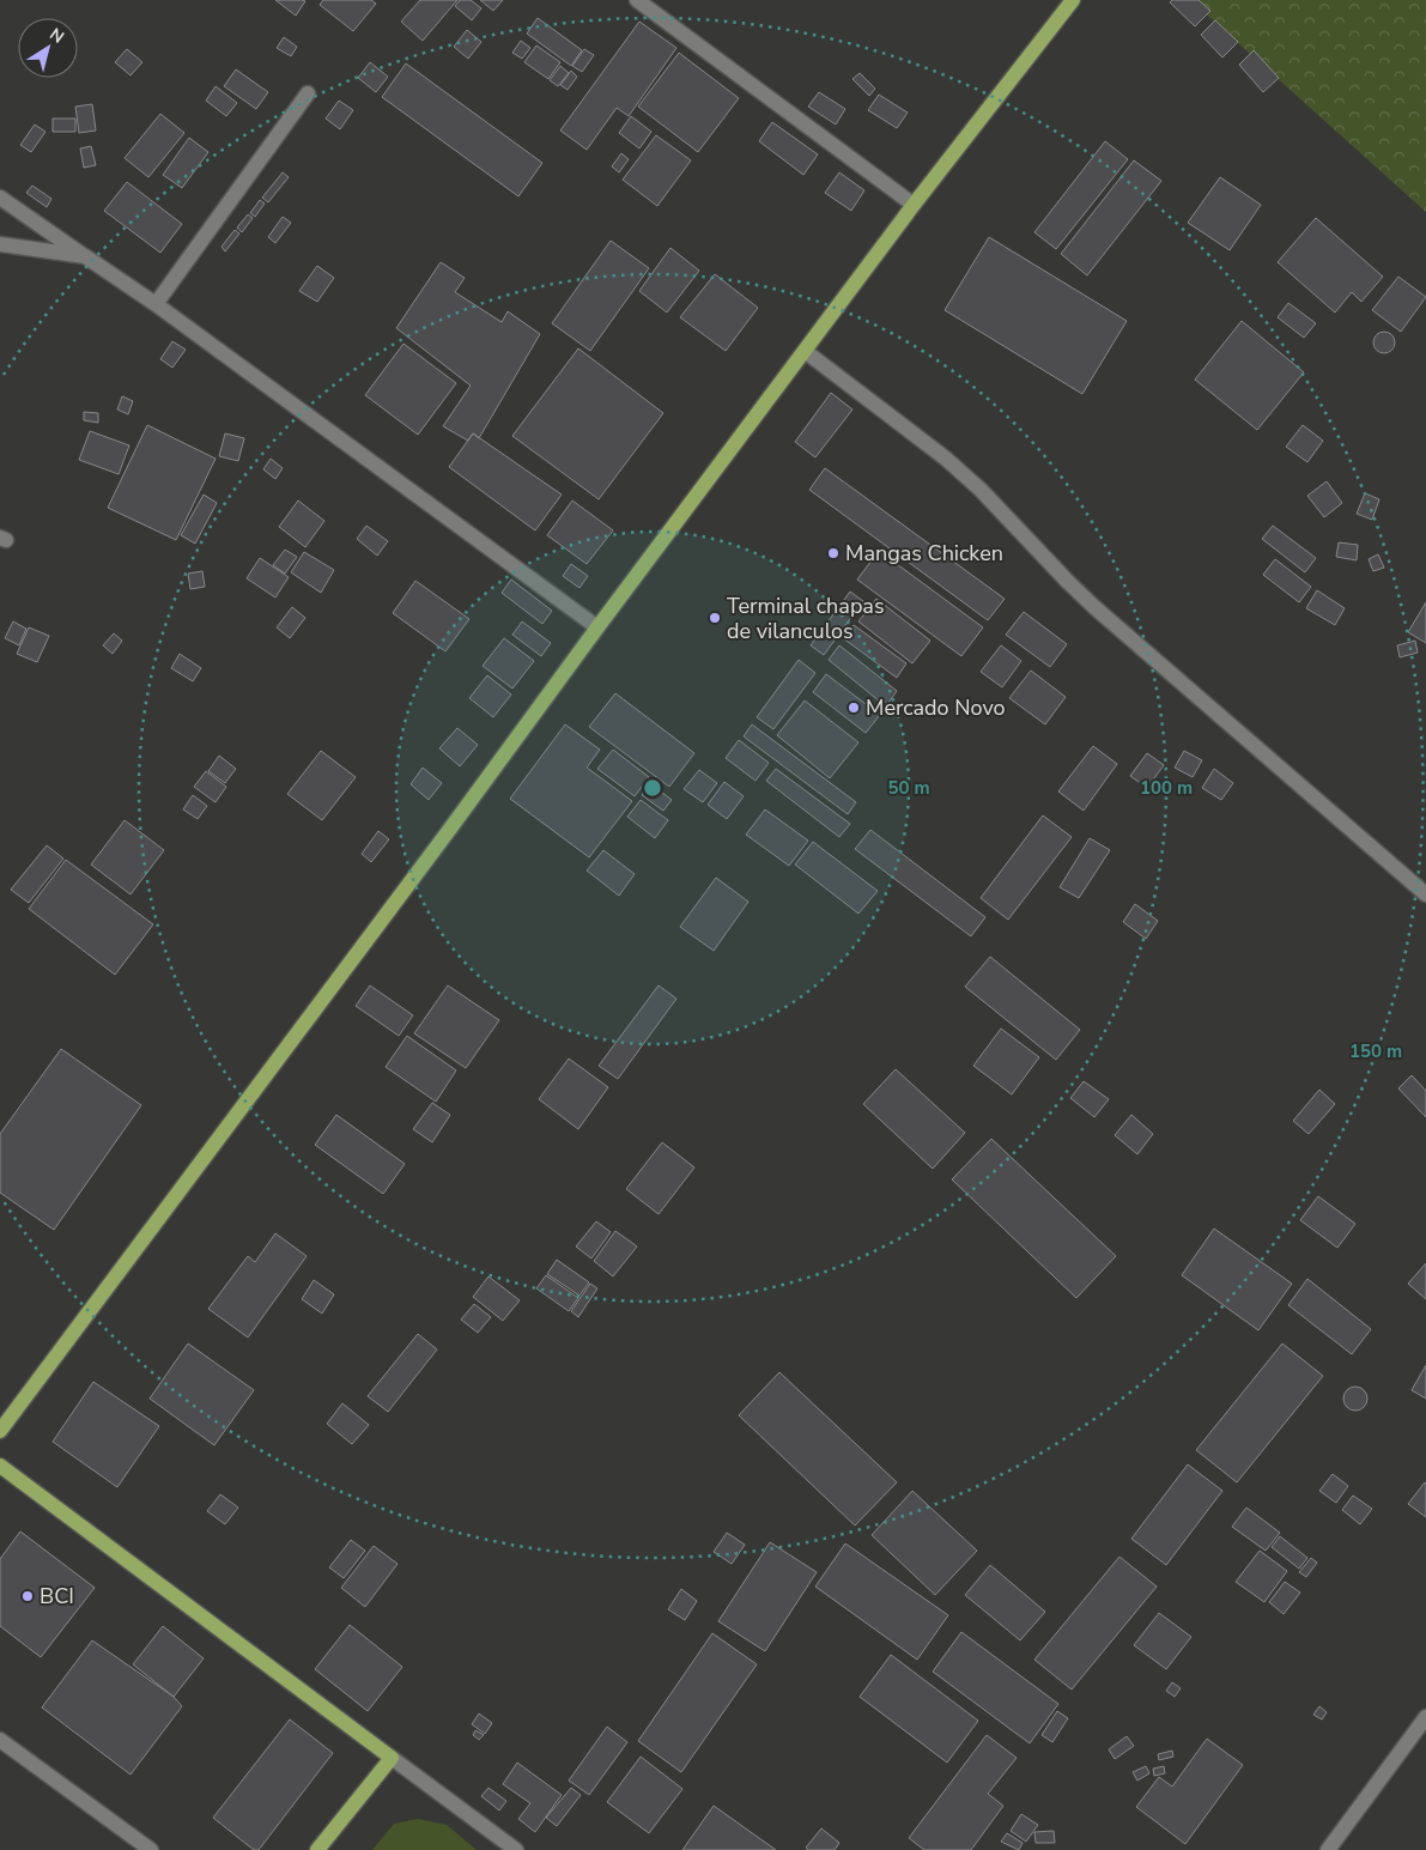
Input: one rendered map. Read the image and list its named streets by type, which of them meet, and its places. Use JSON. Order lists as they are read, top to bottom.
{
  "places": [
    "Mangas Chicken",
    "Terminal chapas de vilanculos",
    "Mercado Novo",
    "BCI"
  ],
  "north": "top right",
  "rings": ["50 m", "100 m", "150 m"]
}
